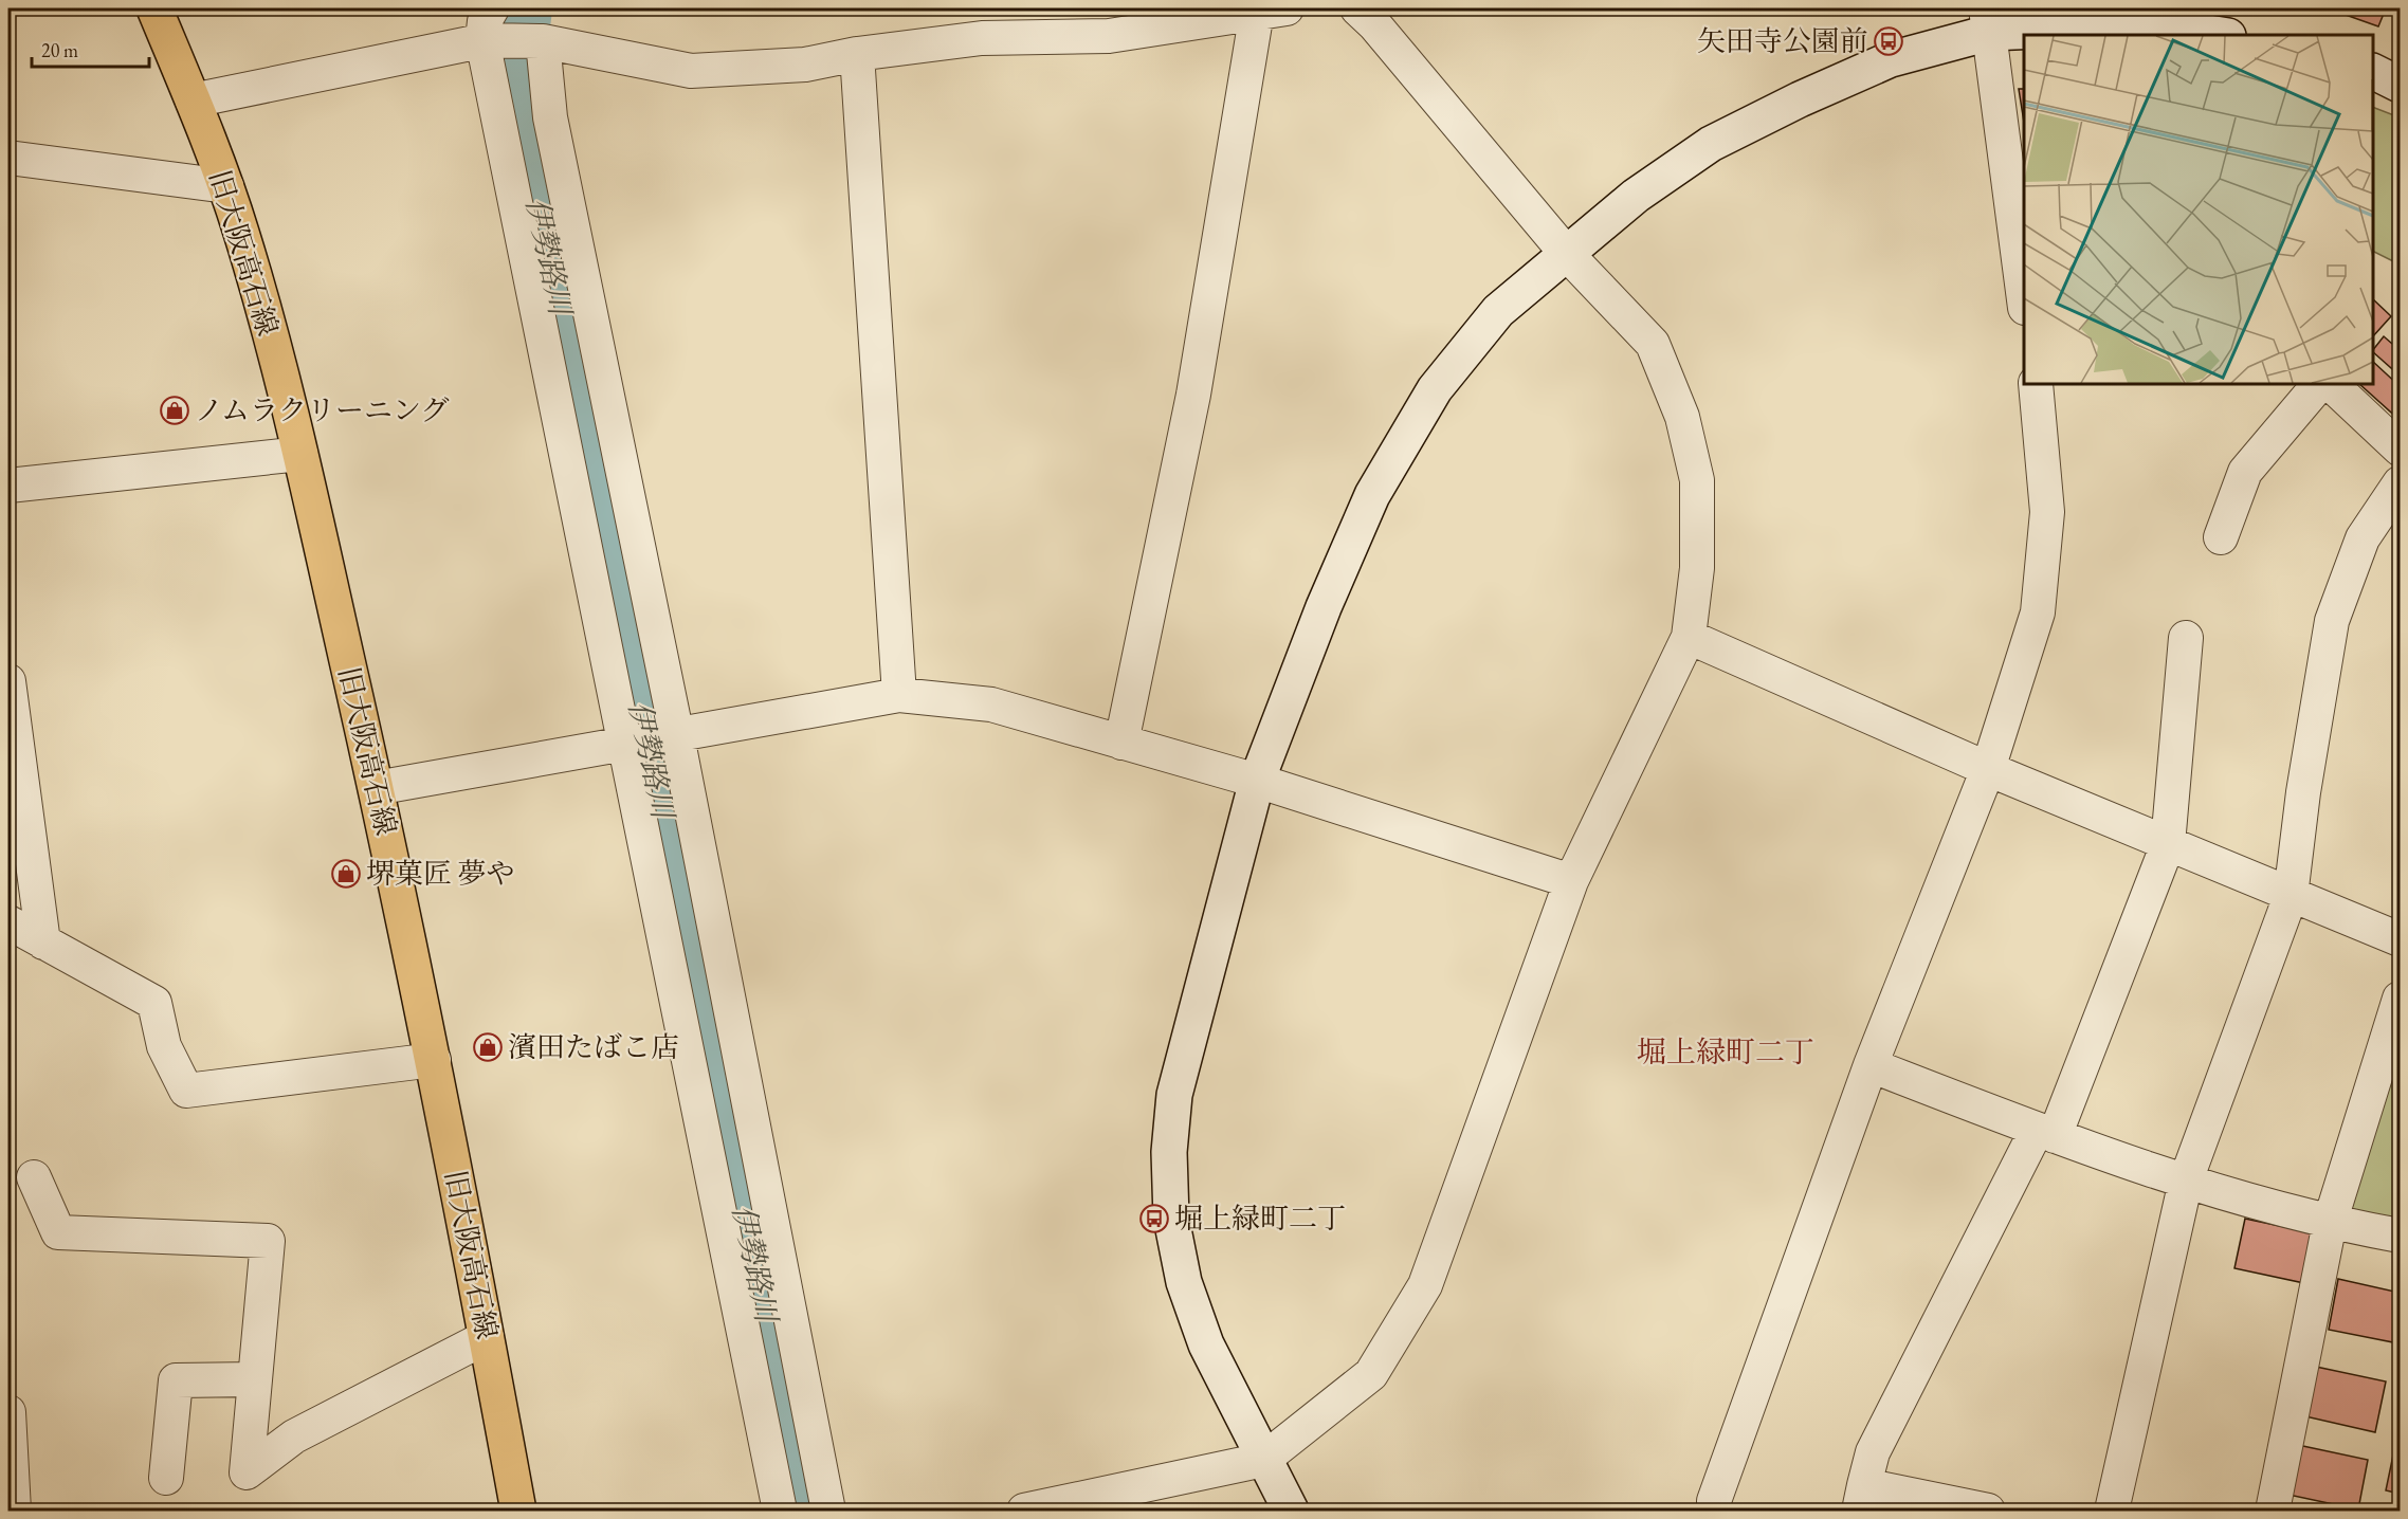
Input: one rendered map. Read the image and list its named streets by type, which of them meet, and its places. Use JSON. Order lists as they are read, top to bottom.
{
  "streets": {
    "main road": ["旧大阪高石線"]
  },
  "districts": ["堀上緑町二丁"],
  "water": ["伊勢路川"],
  "places": {
    "bus stop": ["矢田寺公園前", "堀上緑町二丁"],
    "shop": ["ノムラクリーニング", "堺菓匠 夢や", "濱田たばこ店"]
  },
  "scale_bar": "20 m"
}
